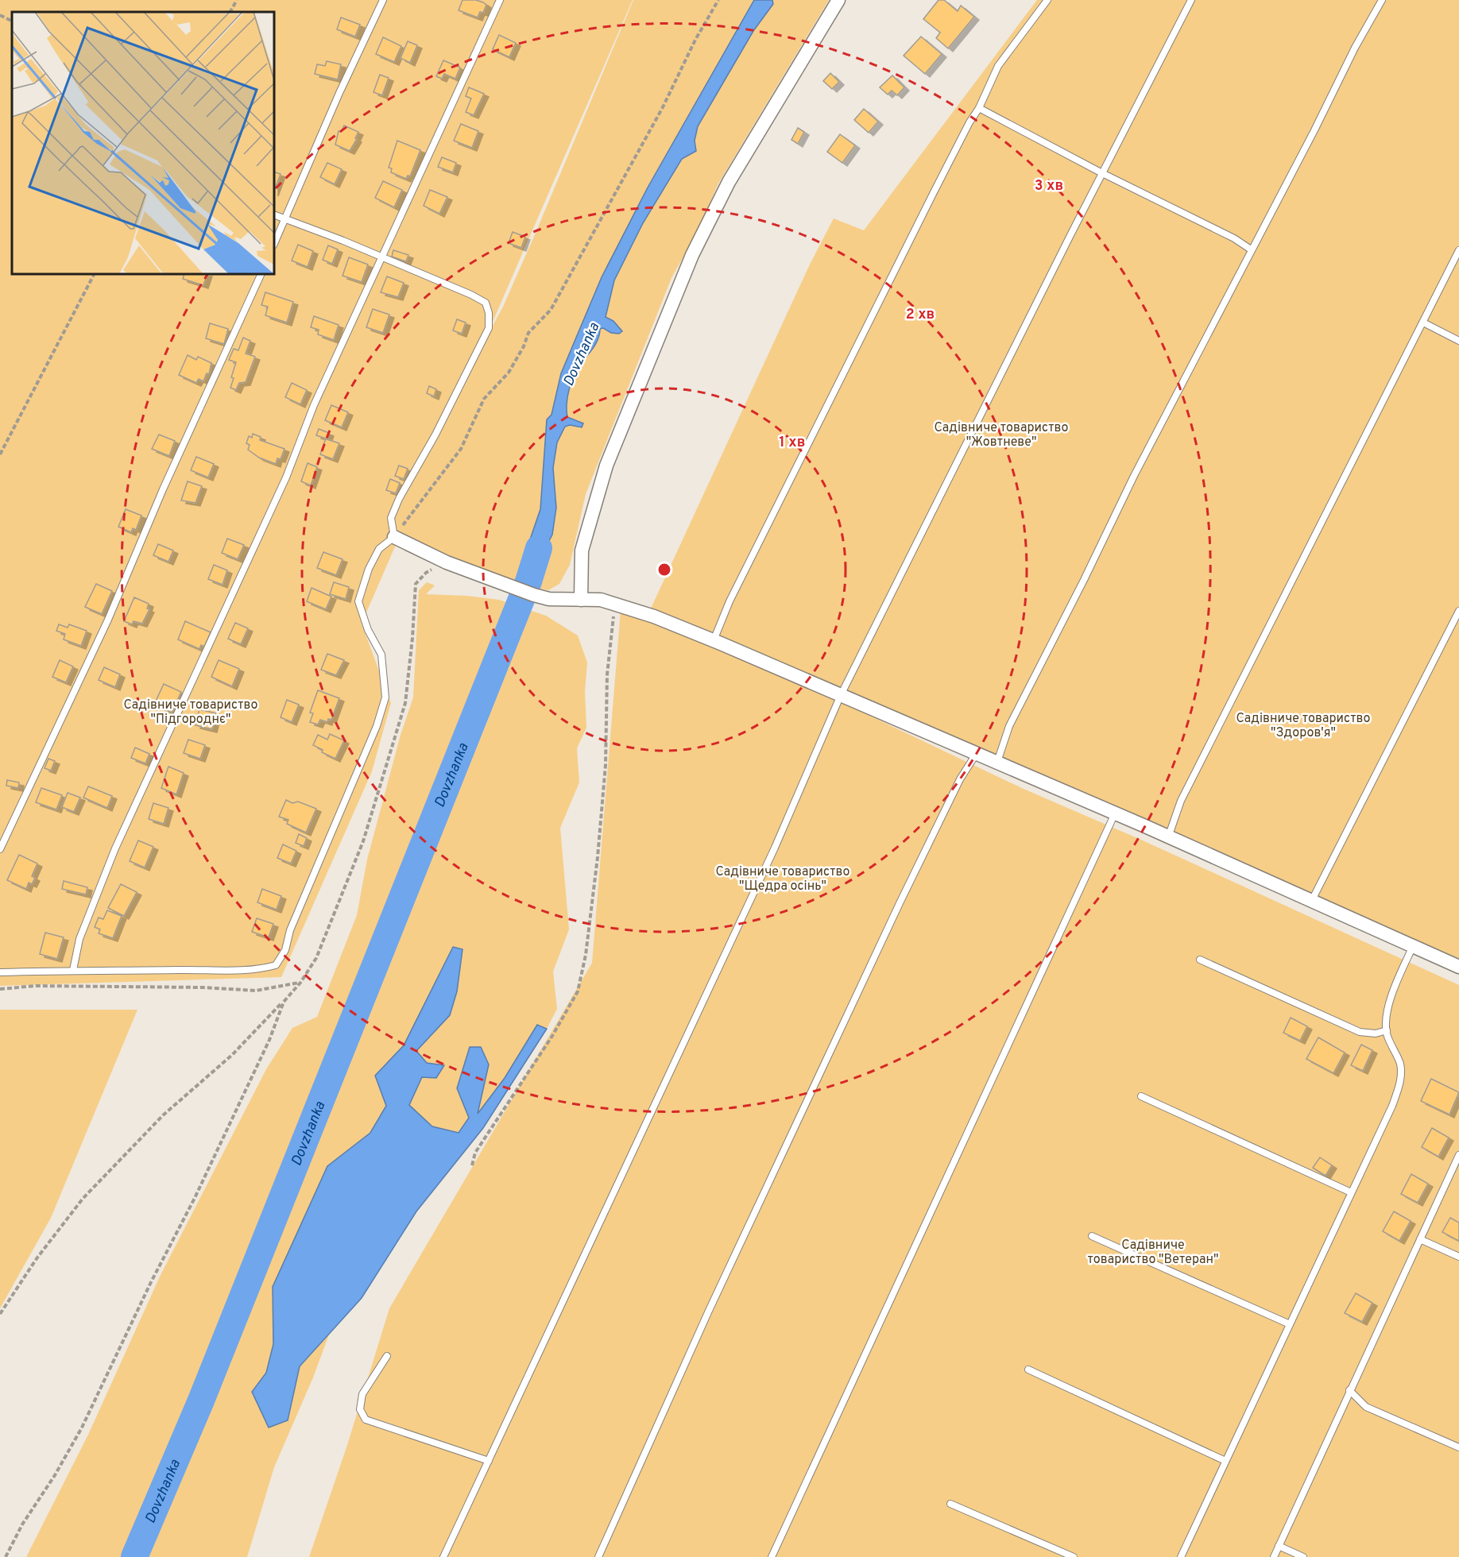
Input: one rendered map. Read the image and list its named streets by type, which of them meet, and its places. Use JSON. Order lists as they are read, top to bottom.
{
  "water": ["Dovzhanka"],
  "parks": [
    "Садівниче товариство \"Жовтневе\"",
    "Садівниче товариство \"Підгороднє\"",
    "Садівниче товариство \"Здоров'я\"",
    "Садівниче товариство \"Щедра осінь\"",
    "Садівниче товариство \"Ветеран\""
  ],
  "rings": ["3 хв", "2 хв", "1 хв"]
}
